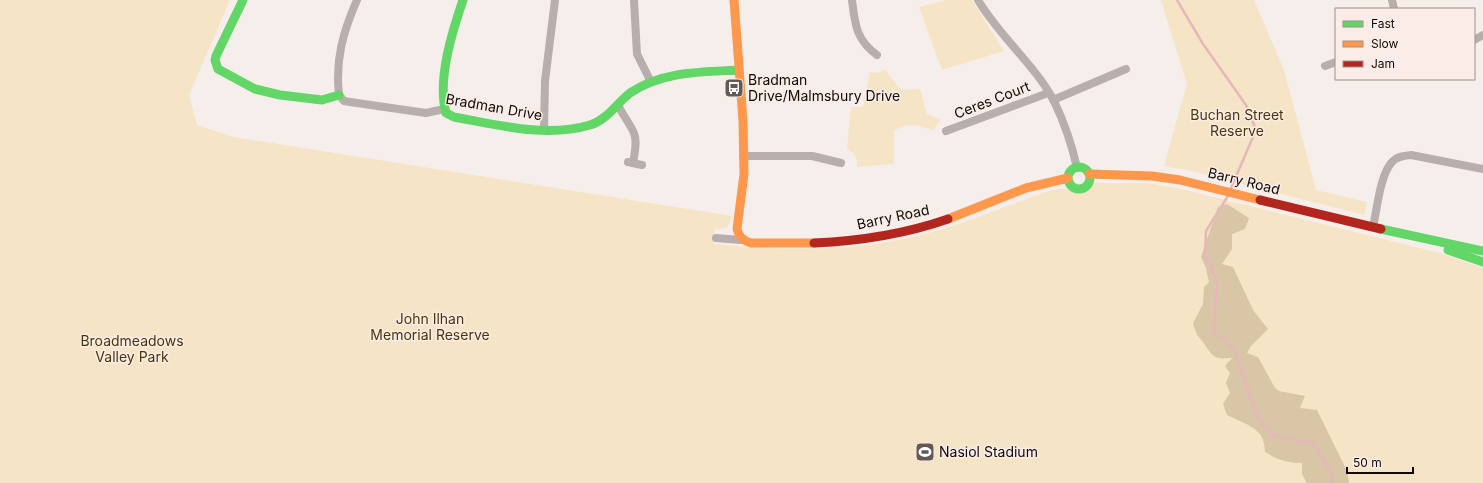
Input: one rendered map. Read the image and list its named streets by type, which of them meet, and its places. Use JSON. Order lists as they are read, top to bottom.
{
  "streets": {
    "street": ["Ceres Court", "Bradman Drive", "Barry Road"]
  },
  "parks": ["Buchan Street Reserve", "John Ilhan Memorial Reserve", "Broadmeadows Valley Park"],
  "places": {
    "bus stop": ["Bradman Drive/Malmsbury Drive"],
    "sports": ["Nasiol Stadium"]
  },
  "legend": ["Fast", "Slow", "Jam"],
  "scale_bar": "50 m"
}
